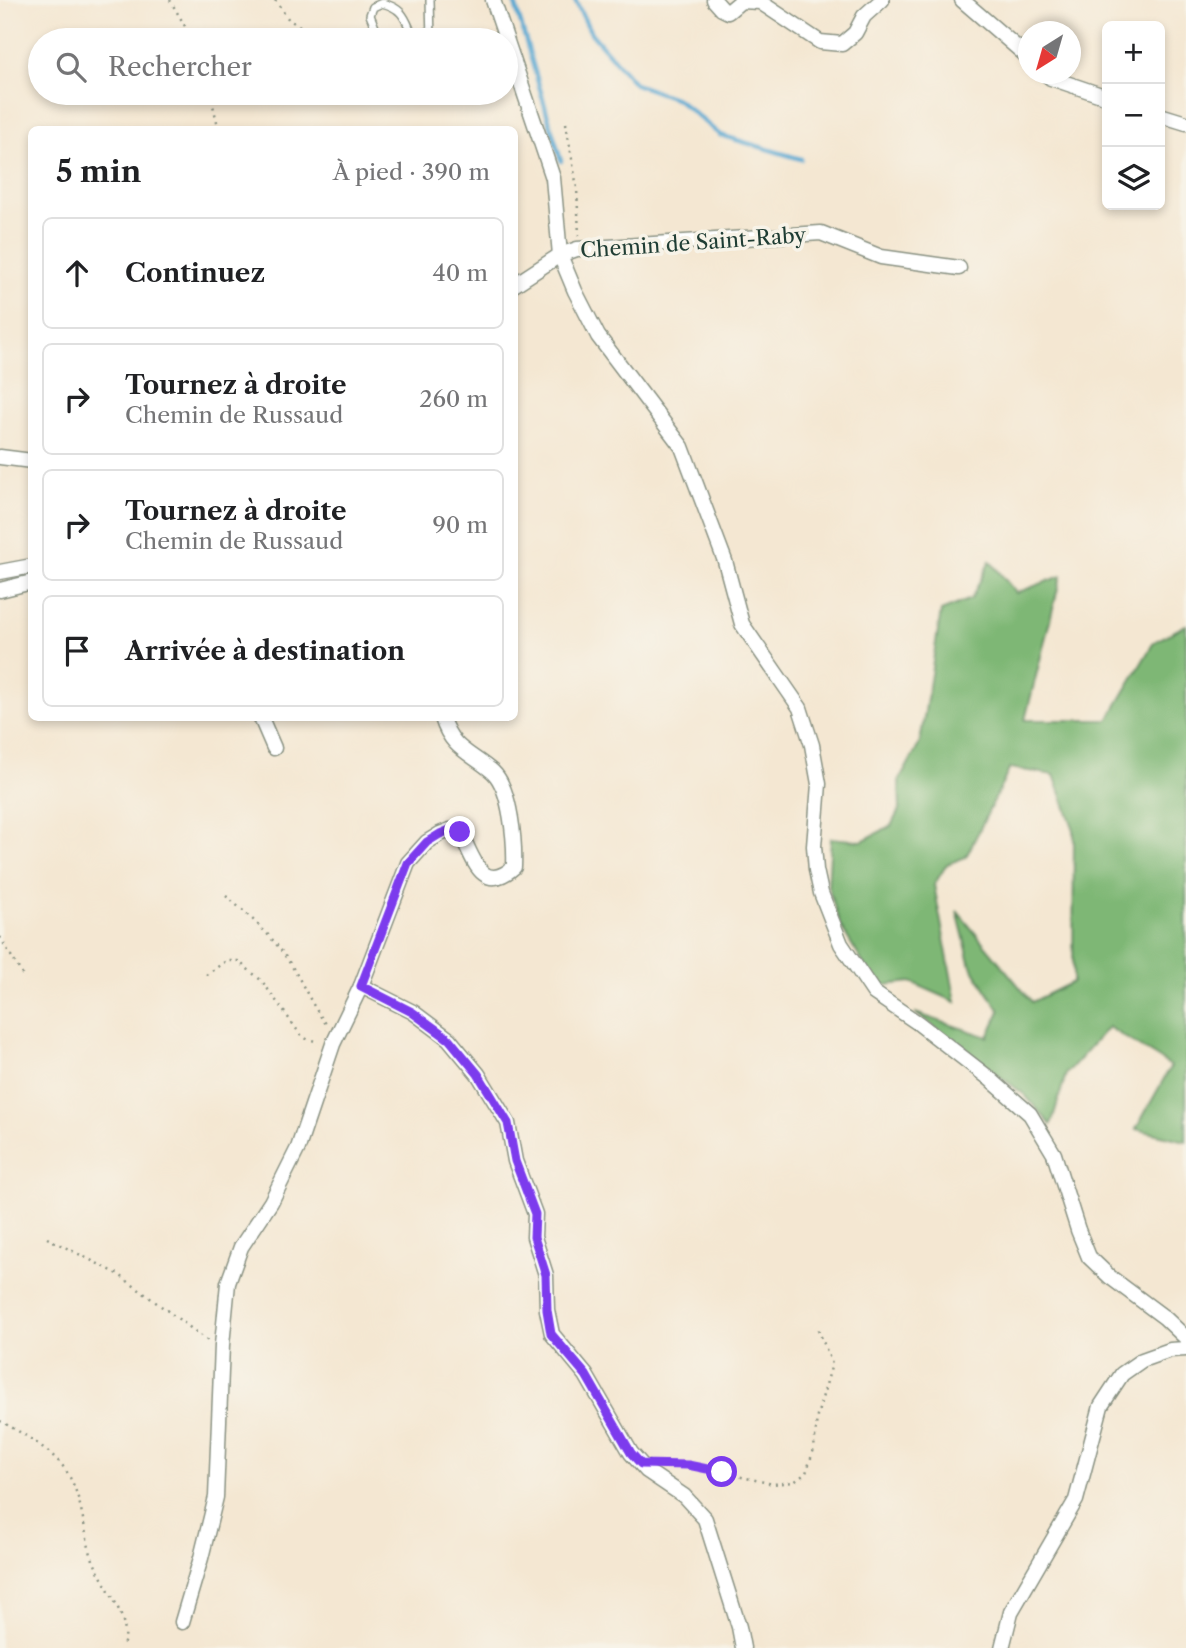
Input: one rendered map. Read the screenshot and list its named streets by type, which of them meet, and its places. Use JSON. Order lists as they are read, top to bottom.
{
  "streets": {
    "street": ["Chemin de Saint-Raby"]
  },
  "north": "bottom left",
  "page": {
    "map_buttons": ["+", "−"],
    "search": "Rechercher",
    "heading": ["5 min", "À pied · 390 m"],
    "list": [
      ["Continuez", "40 m"],
      ["Tournez à droite", "Chemin de Russaud", "260 m"],
      ["Tournez à droite", "Chemin de Russaud", "90 m"],
      "Arrivée à destination"
    ]
  }
}
